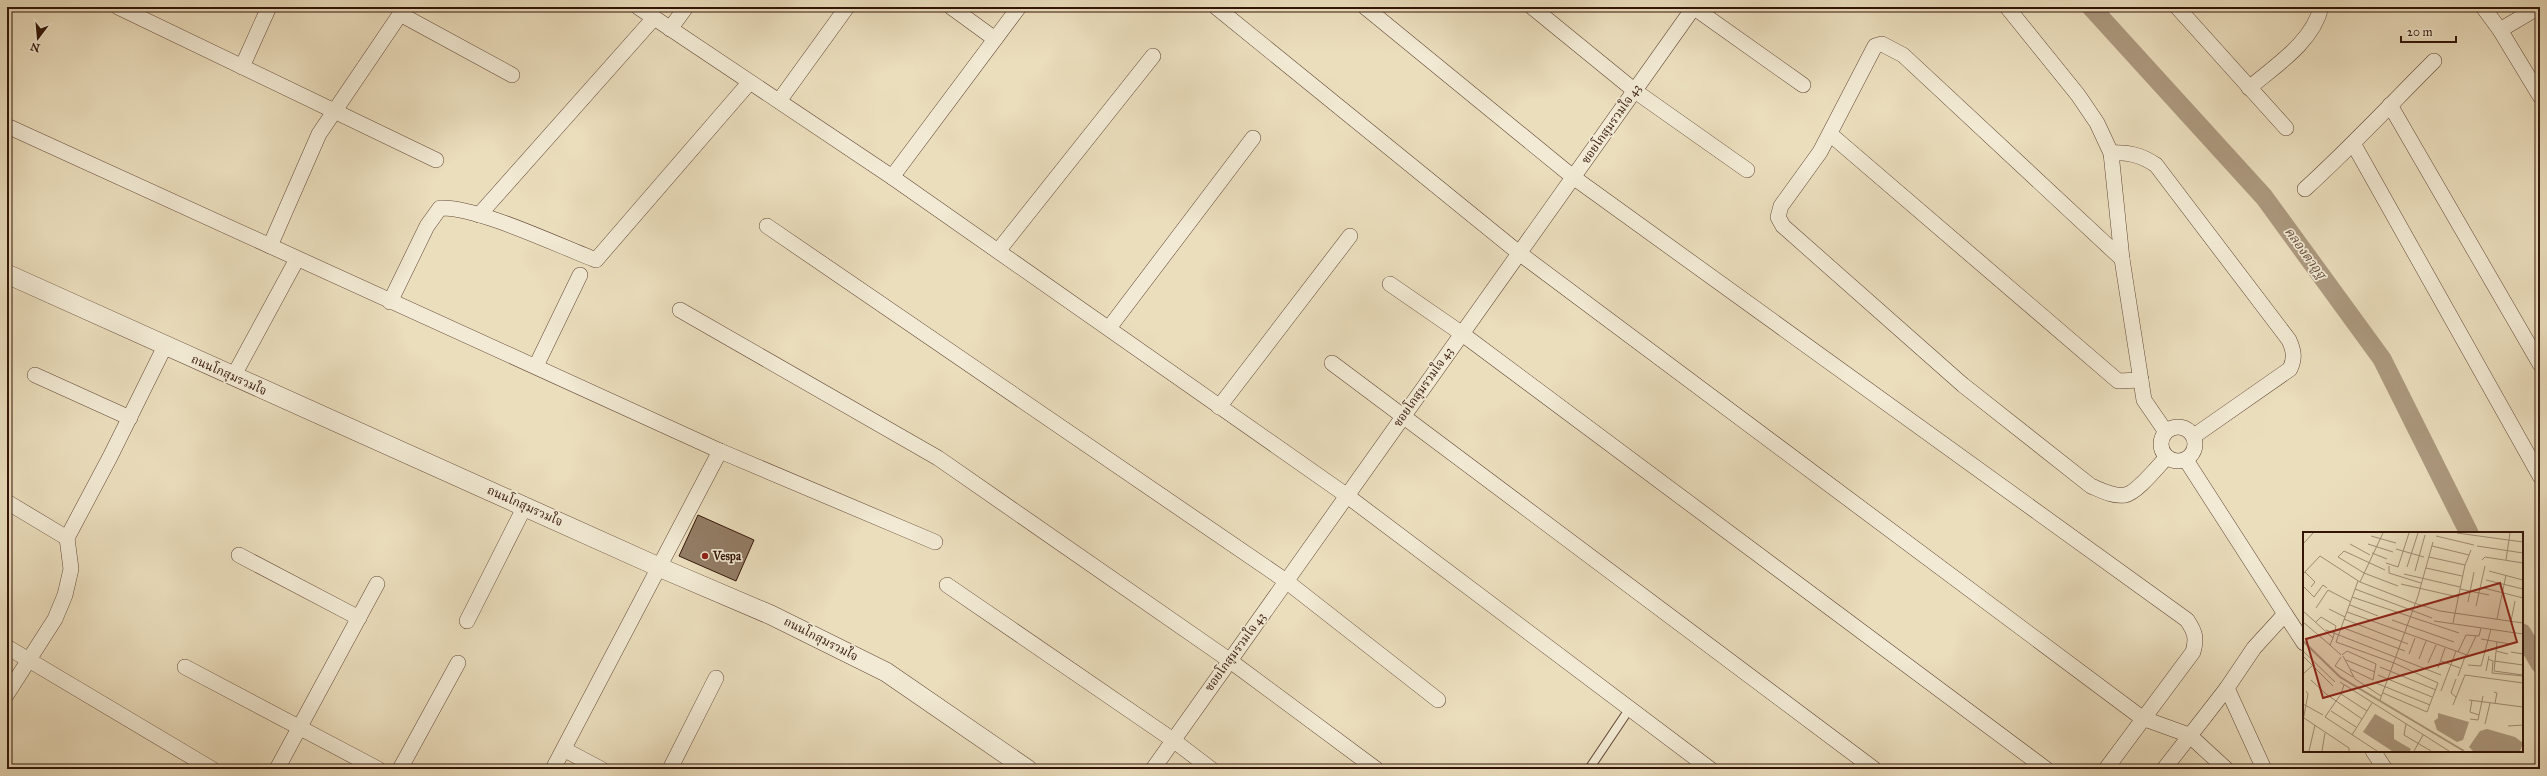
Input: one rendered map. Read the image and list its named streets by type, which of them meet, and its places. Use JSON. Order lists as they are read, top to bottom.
{
  "streets": {
    "street": ["ซอยโกสุมรวมใจ 43", "ถนนโกสุมรวมใจ"]
  },
  "water": ["คลองตาอูฐ"],
  "places": ["Vespa"],
  "scale_bar": "20 m",
  "north": "bottom"
}
